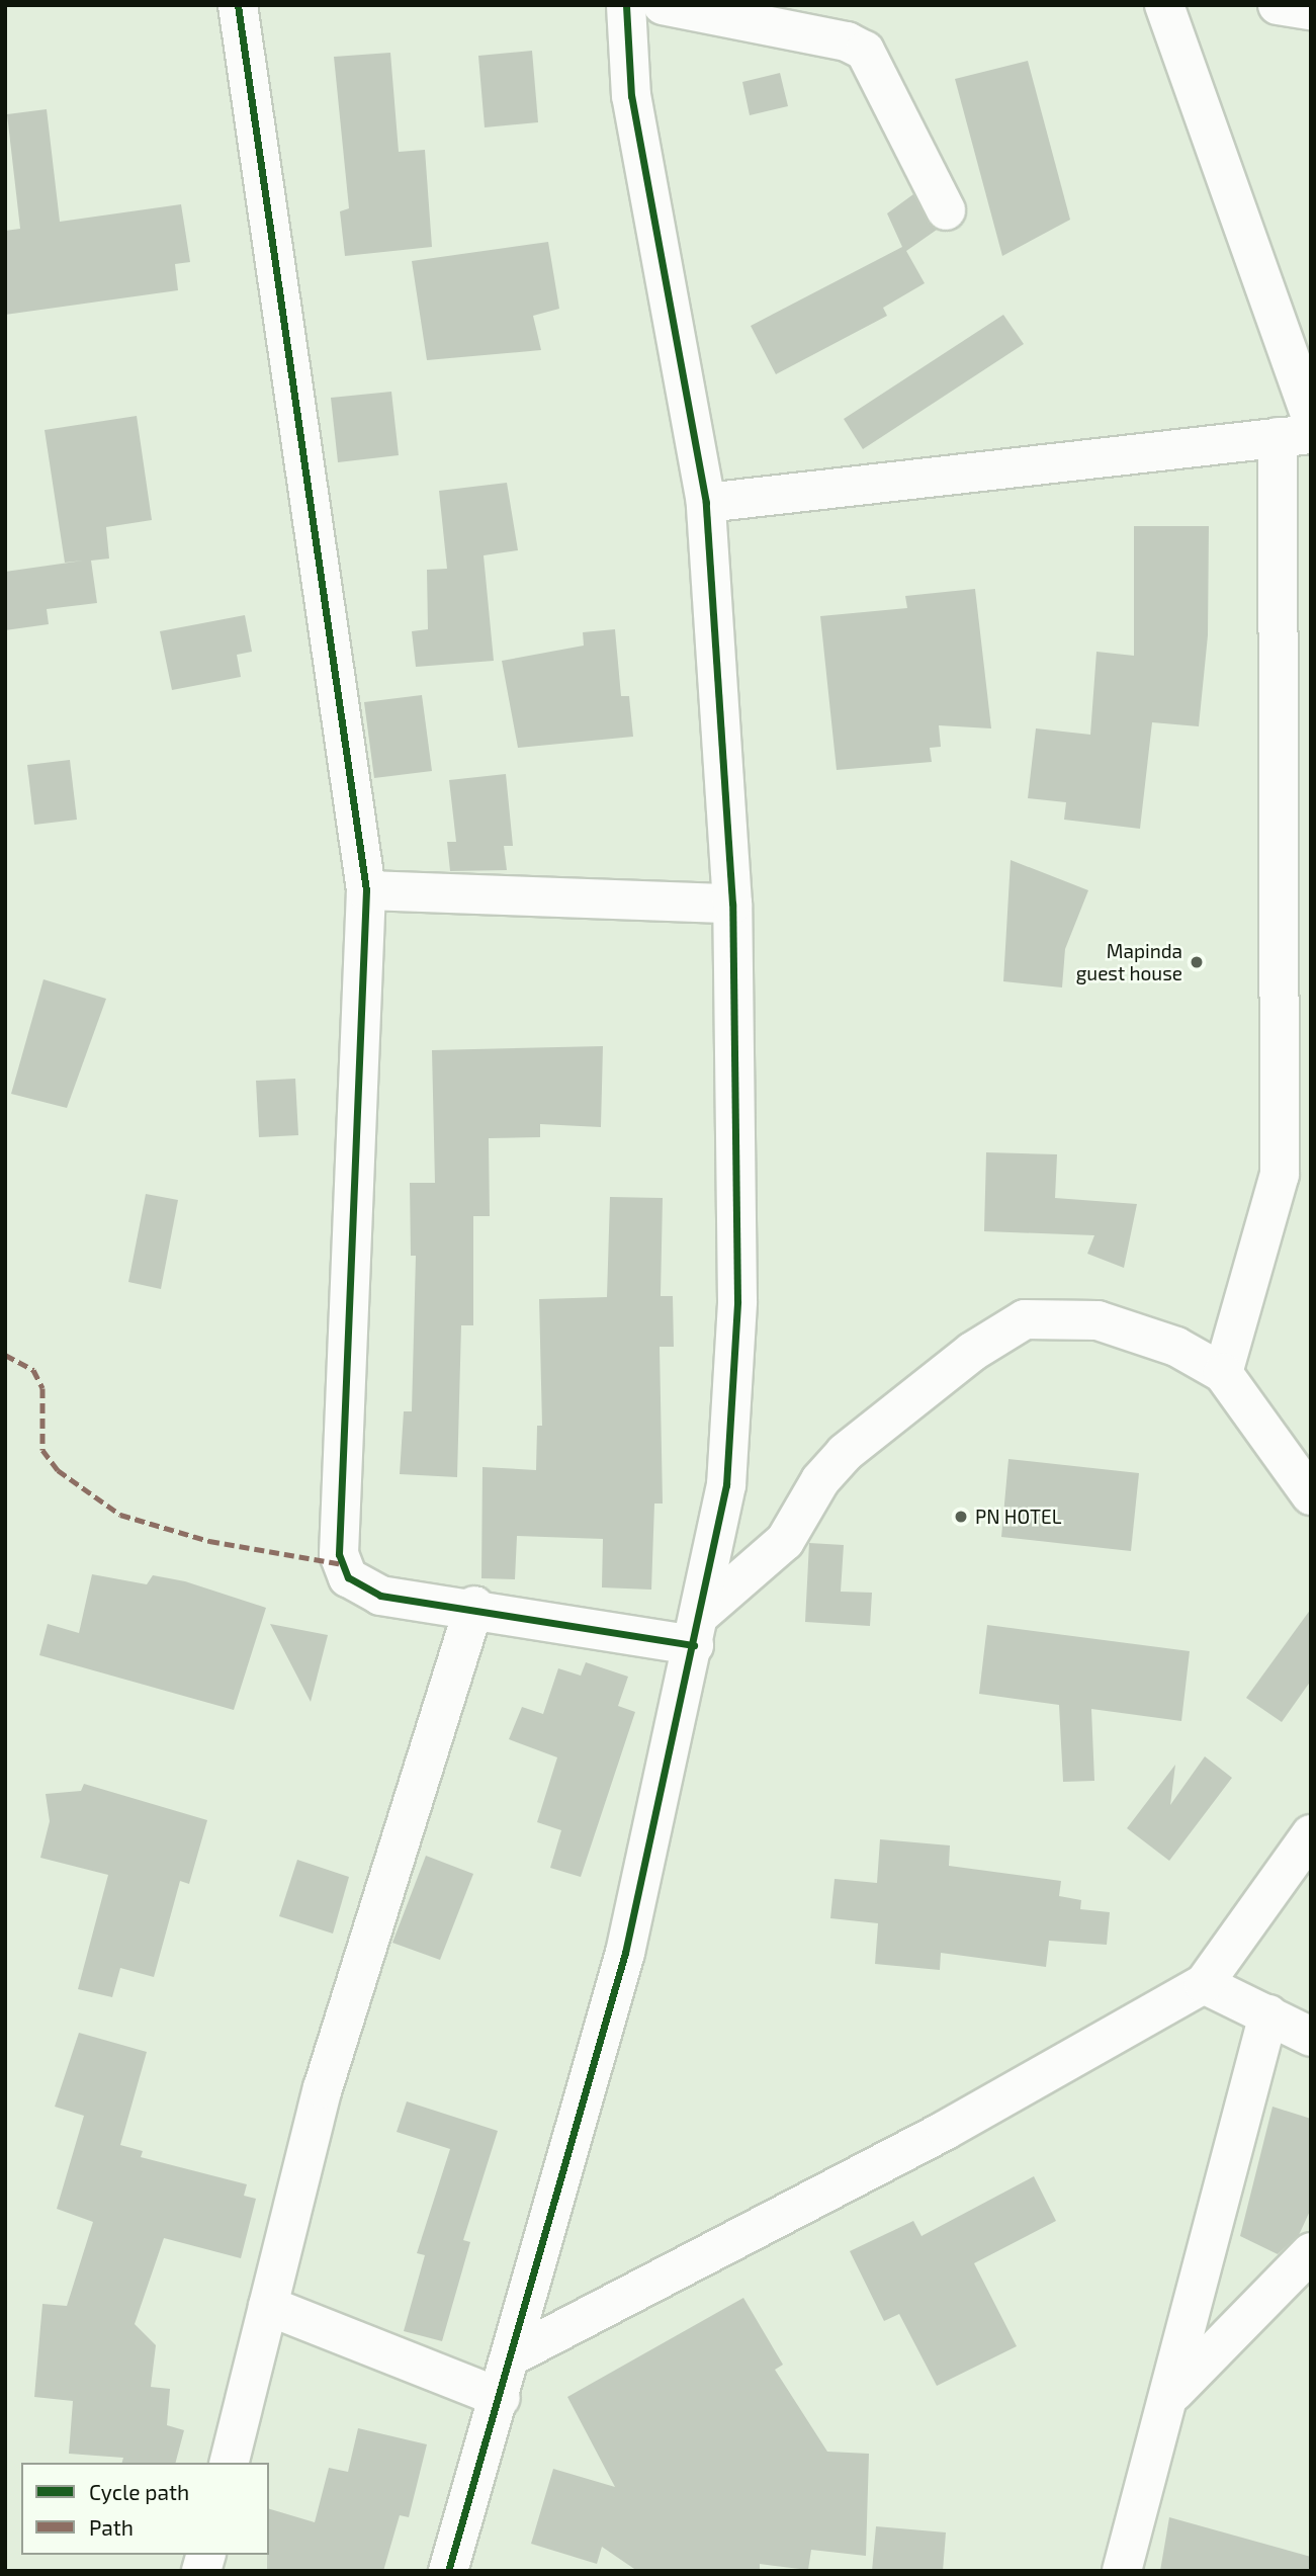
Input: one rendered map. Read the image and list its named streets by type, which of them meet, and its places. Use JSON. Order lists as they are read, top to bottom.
{
  "places": ["Mapinda guest house", "PN HOTEL"],
  "legend": ["Cycle path", "Path"]
}
